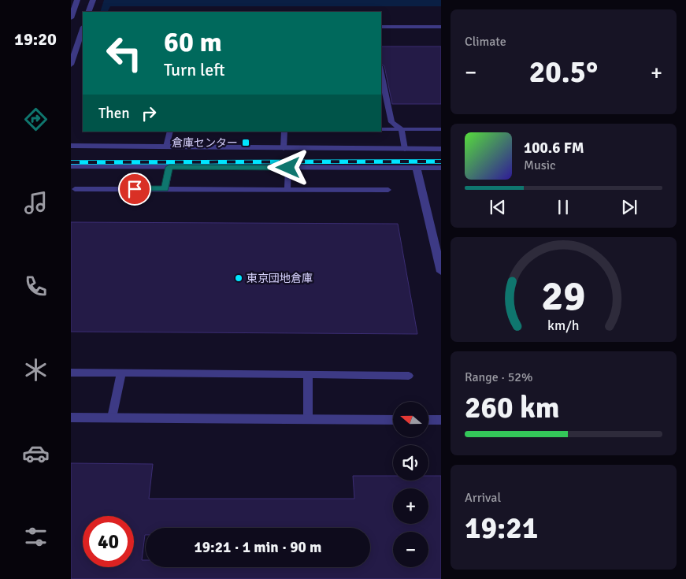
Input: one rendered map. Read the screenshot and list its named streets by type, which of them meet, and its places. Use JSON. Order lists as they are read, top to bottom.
{
  "places": {
    "transit": ["倉庫センター"],
    "other": ["東京団地倉庫"]
  },
  "north": "left",
  "page": {
    "tabs": "19:20",
    "tile": [
      "Climate",
      ["Range · 52%", "260 km"],
      ["Arrival", "19:21"]
    ],
    "turn": ["60 m", "Turn left"],
    "heat": ["−", "20.5°", "+"],
    "then": "Then",
    "song": ["100.6 FM", "Music"],
    "map_buttons": ["+", "−"],
    "limit": "40",
    "trip": "19:21 · 1 min · 90 m",
    "gauge": ["29", "km/h"]
  }
}
